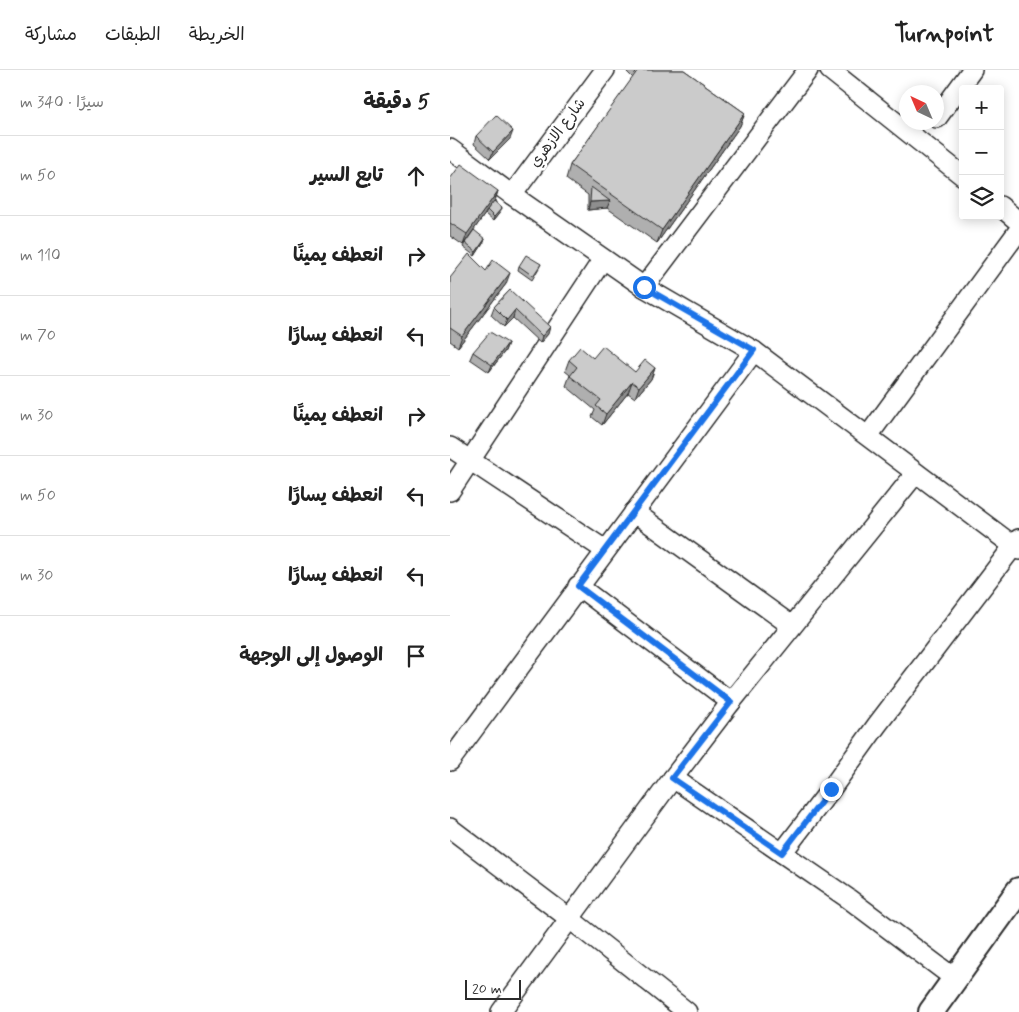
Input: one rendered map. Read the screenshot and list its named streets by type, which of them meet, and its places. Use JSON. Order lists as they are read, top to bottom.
{
  "streets": {
    "street": ["شارع الازهري"]
  },
  "scale_bar": "20 m",
  "north": "top left",
  "page": {
    "header": "Turnpoint",
    "nav": ["الخريطة", "الطبقات", "مشاركة"],
    "heading": ["5 دقيقة", "سيرًا · 340 m"],
    "map_buttons": ["+", "−"],
    "list": [
      ["تابع السير", "50 m"],
      ["انعطف يمينًا", "110 m"],
      ["انعطف يسارًا", "70 m"],
      ["انعطف يمينًا", "30 m"],
      ["انعطف يسارًا", "50 m"],
      ["انعطف يسارًا", "30 m"],
      "الوصول إلى الوجهة"
    ],
    "scale": "20 m"
  }
}
